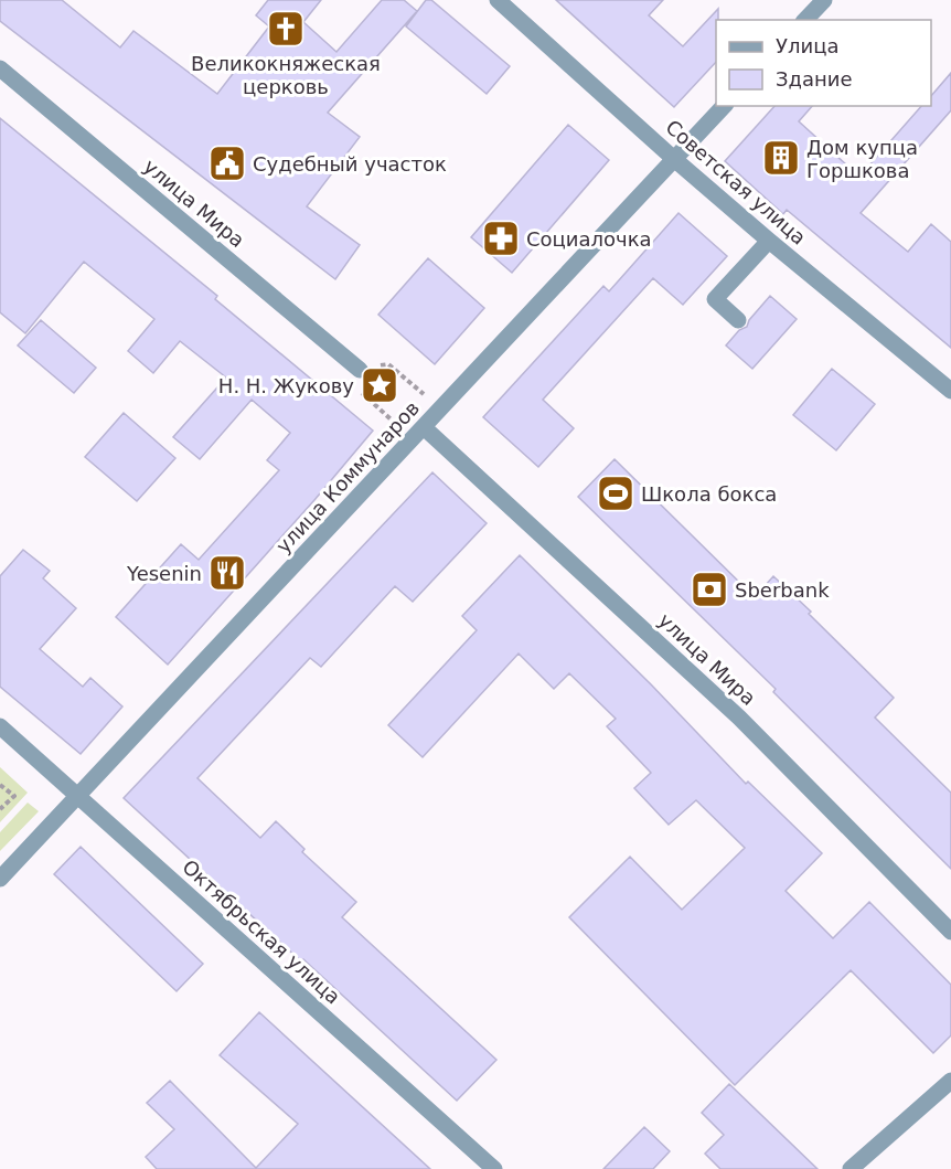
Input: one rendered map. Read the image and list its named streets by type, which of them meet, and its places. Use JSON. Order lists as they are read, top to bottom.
{
  "streets": {
    "street": [
      "Советская улица",
      "улица Мира",
      "улица Коммунаров",
      "Октябрьская улица"
    ]
  },
  "crossings": [
    ["Советская улица", "улица Коммунаров"],
    ["улица Мира", "улица Коммунаров"],
    ["улица Коммунаров", "Октябрьская улица"]
  ],
  "places": {
    "church": ["Великокняжеская церковь"],
    "building": ["Дом купца Горшкова"],
    "public building": ["Судебный участок"],
    "pharmacy": ["Социалочка"],
    "place": ["Н. Н. Жукову"],
    "sports": ["Школа бокса"],
    "restaurant": ["Yesenin"],
    "bank": ["Sberbank"]
  },
  "legend": ["Улица", "Здание"]
}
